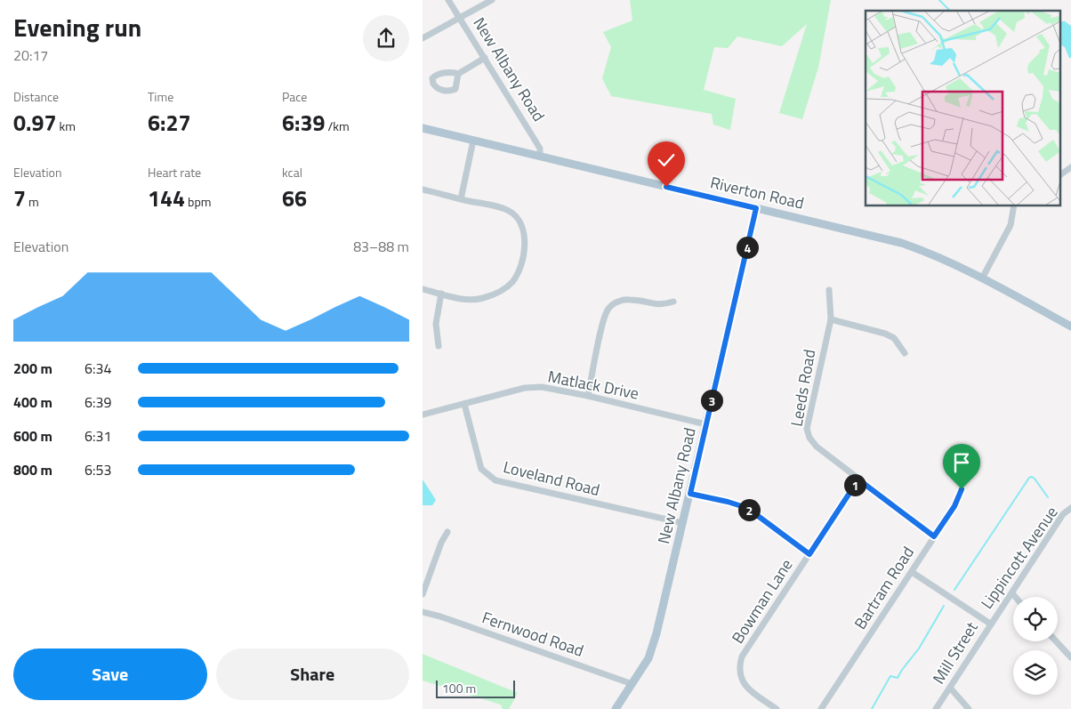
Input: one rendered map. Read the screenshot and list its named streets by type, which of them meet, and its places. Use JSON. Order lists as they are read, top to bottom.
{
  "streets": {
    "main road": ["New Albany Road", "Riverton Road"],
    "street": [
      "Matlack Drive",
      "Leeds Road",
      "Loveland Road",
      "Lippincott Avenue",
      "Bartram Road",
      "Bowman Lane",
      "Fernwood Road",
      "Mill Street"
    ]
  },
  "crossings": [
    ["New Albany Road", "Riverton Road"],
    ["New Albany Road", "Matlack Drive"],
    ["New Albany Road", "Loveland Road"],
    ["New Albany Road", "Fernwood Road"],
    ["Matlack Drive", "Loveland Road"],
    ["Leeds Road", "Bartram Road"],
    ["Leeds Road", "Bowman Lane"],
    ["Lippincott Avenue", "Mill Street"],
    ["Bartram Road", "Mill Street"]
  ],
  "scale_bar": "100 m",
  "page": {
    "heading": ["Evening run", "20:17"],
    "stats": [
      ["Distance", "0.97 km"],
      ["Time", "6:27"],
      ["Pace", "6:39 /km"],
      ["Elevation", "7 m"],
      ["Heart rate", "144 bpm"],
      ["kcal", "66"]
    ],
    "chart": ["Elevation", "83–88 m"],
    "pins": [
      "4",
      "3",
      "1",
      "2"
    ],
    "list": [
      {
        "name": "200 m",
        "note": "6:34"
      },
      {
        "name": "400 m",
        "note": "6:39"
      },
      {
        "name": "600 m",
        "note": "6:31"
      },
      {
        "name": "800 m",
        "note": "6:53"
      }
    ],
    "buttons": ["Save", "Share"],
    "scale": "100 m"
  }
}
